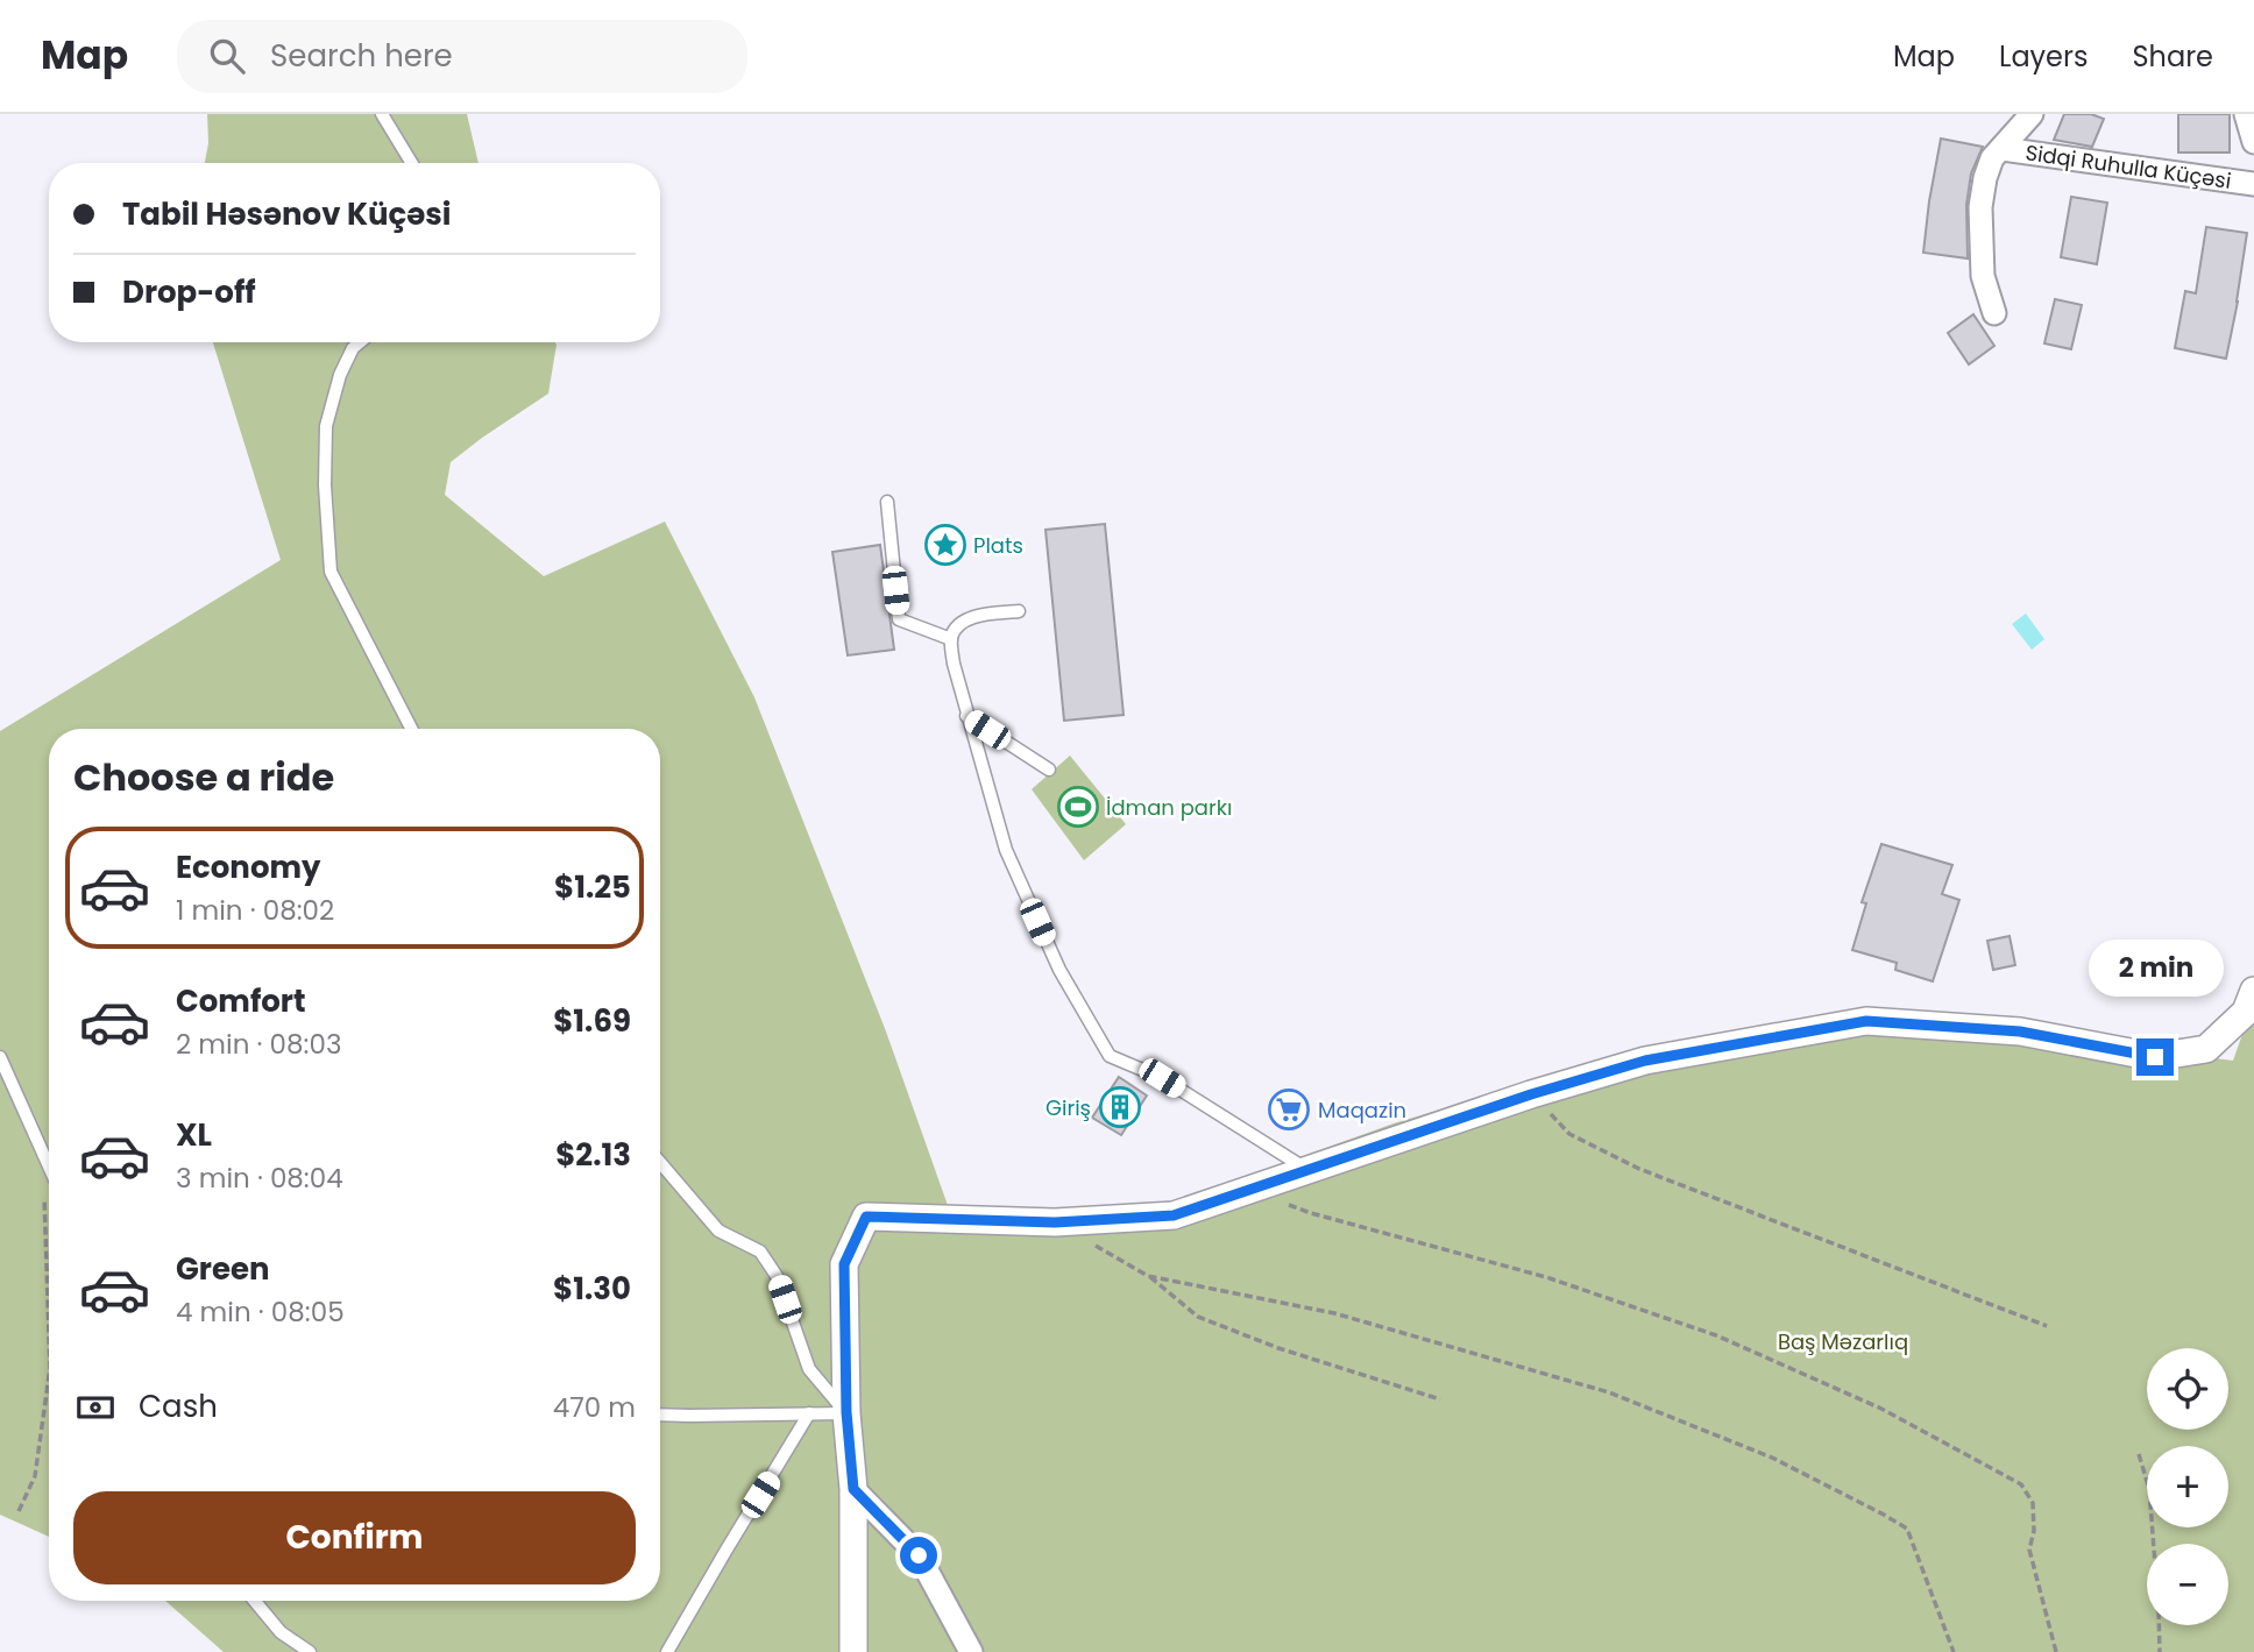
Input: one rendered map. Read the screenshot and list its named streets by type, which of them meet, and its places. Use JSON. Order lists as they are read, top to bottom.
{
  "streets": {
    "street": ["Sidqi Ruhulla Küçəsi"]
  },
  "parks": ["Baş Məzarlıq"],
  "places": {
    "place": ["Plats"],
    "sports": ["İdman parkı"],
    "building": ["Giriş"],
    "supermarket": ["Maqazin"]
  },
  "page": {
    "header": "Map",
    "search": "Search here",
    "nav": ["Map", "Layers", "Share"],
    "banner": ["Tabil Həsənov Küçəsi", "Drop-off"],
    "heading": "Choose a ride",
    "list": [
      {
        "name": "Economy",
        "note": "1 min · 08:02",
        "value": "$1.25"
      },
      {
        "name": "Comfort",
        "note": "2 min · 08:03",
        "value": "$1.69"
      },
      {
        "name": "XL",
        "note": "3 min · 08:04",
        "value": "$2.13"
      },
      {
        "name": "Green",
        "note": "4 min · 08:05",
        "value": "$1.30"
      }
    ],
    "bubble": "2 min",
    "map_buttons": ["+", "−"],
    "pay": ["Cash", "470 m"],
    "buttons": "Confirm"
  }
}
